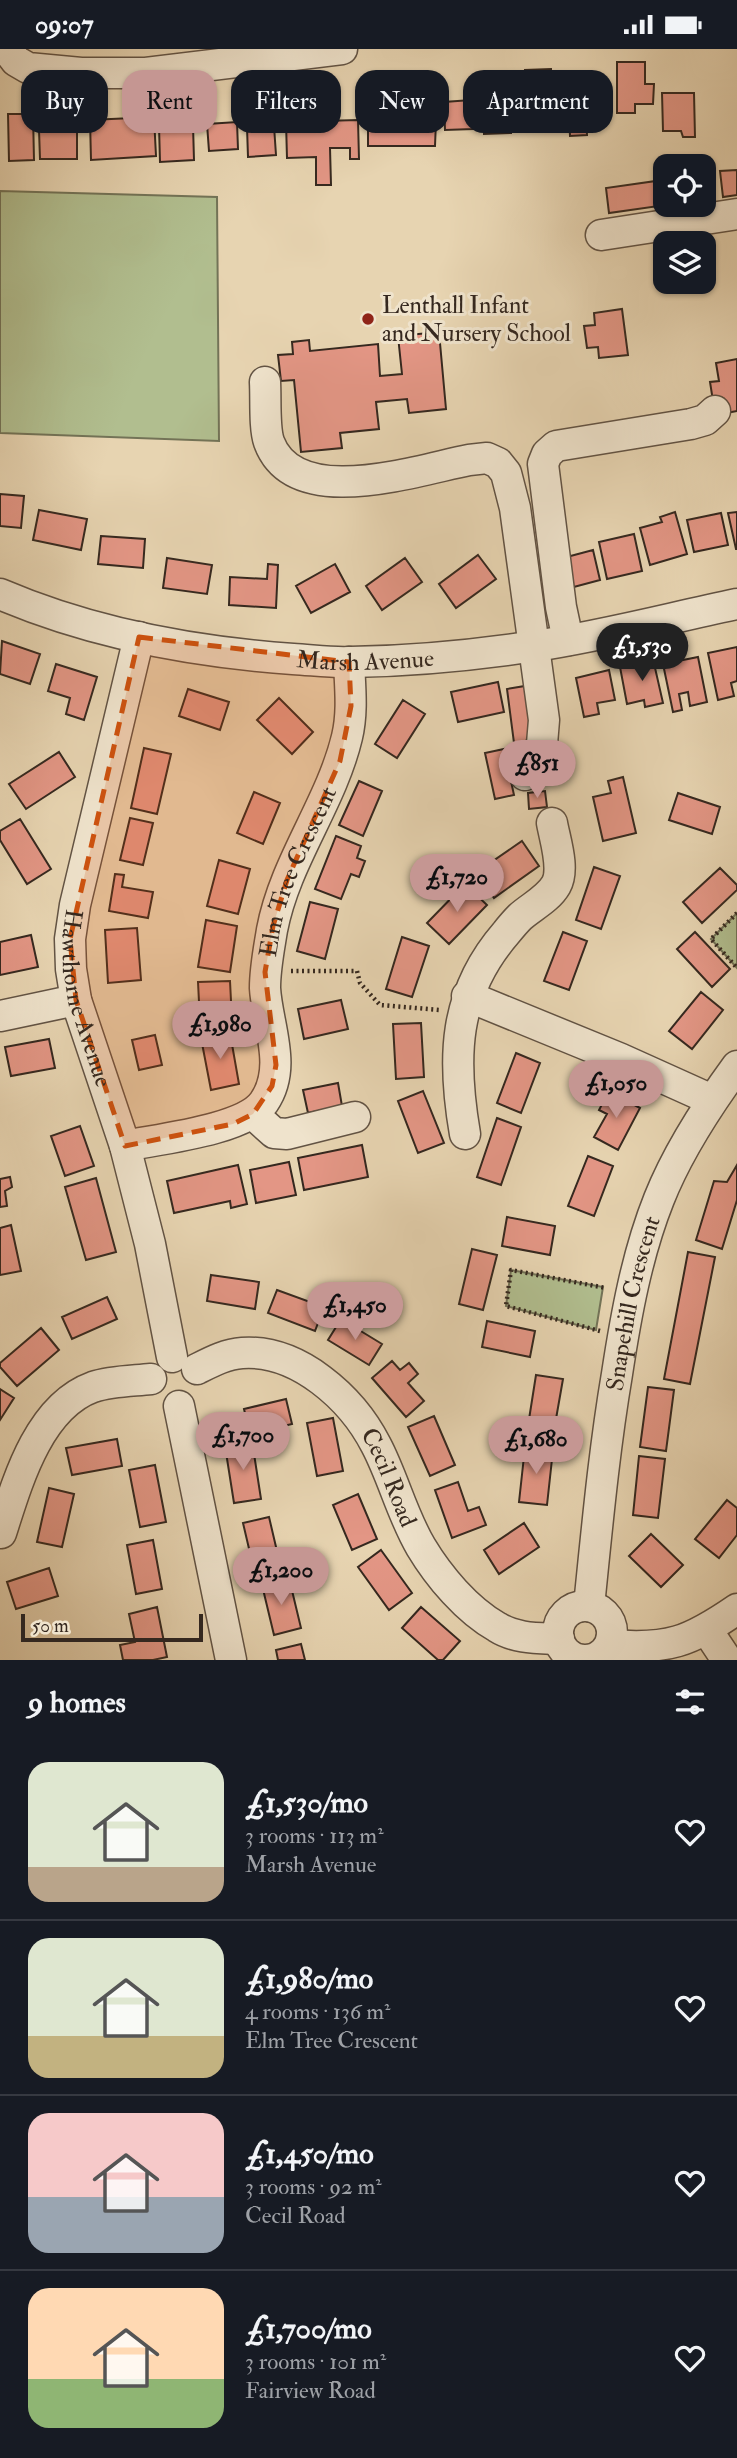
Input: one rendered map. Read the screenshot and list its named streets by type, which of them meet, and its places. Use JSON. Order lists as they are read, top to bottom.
{
  "streets": {
    "street": [
      "Marsh Avenue",
      "Elm Tree Crescent",
      "Hawthorne Avenue",
      "Snapehill Crescent",
      "Cecil Road"
    ]
  },
  "crossings": [
    ["Marsh Avenue", "Elm Tree Crescent"],
    ["Marsh Avenue", "Hawthorne Avenue"],
    ["Hawthorne Avenue", "Cecil Road"],
    ["Snapehill Crescent", "Cecil Road"]
  ],
  "places": ["Lenthall Infant and Nursery School"],
  "scale_bar": "50 m",
  "page": {
    "status": "09:07",
    "chip": [
      "Buy",
      "Rent",
      "Filters",
      "New",
      "Apartment"
    ],
    "price": [
      "£1,530",
      "£851",
      "£1,720",
      "£1,980",
      "£1,050",
      "£1,450",
      "£1,700",
      "£1,680",
      "£1,200"
    ],
    "scale": "50 m",
    "heading": "9 homes",
    "list": [
      {
        "name": "£1,530/mo",
        "note": "3 rooms · 113 m² · Marsh Avenue"
      },
      {
        "name": "£1,980/mo",
        "note": "4 rooms · 136 m² · Elm Tree Crescent"
      },
      {
        "name": "£1,450/mo",
        "note": "3 rooms · 92 m² · Cecil Road"
      },
      {
        "name": "£1,700/mo",
        "note": "3 rooms · 101 m² · Fairview Road"
      }
    ]
  }
}
